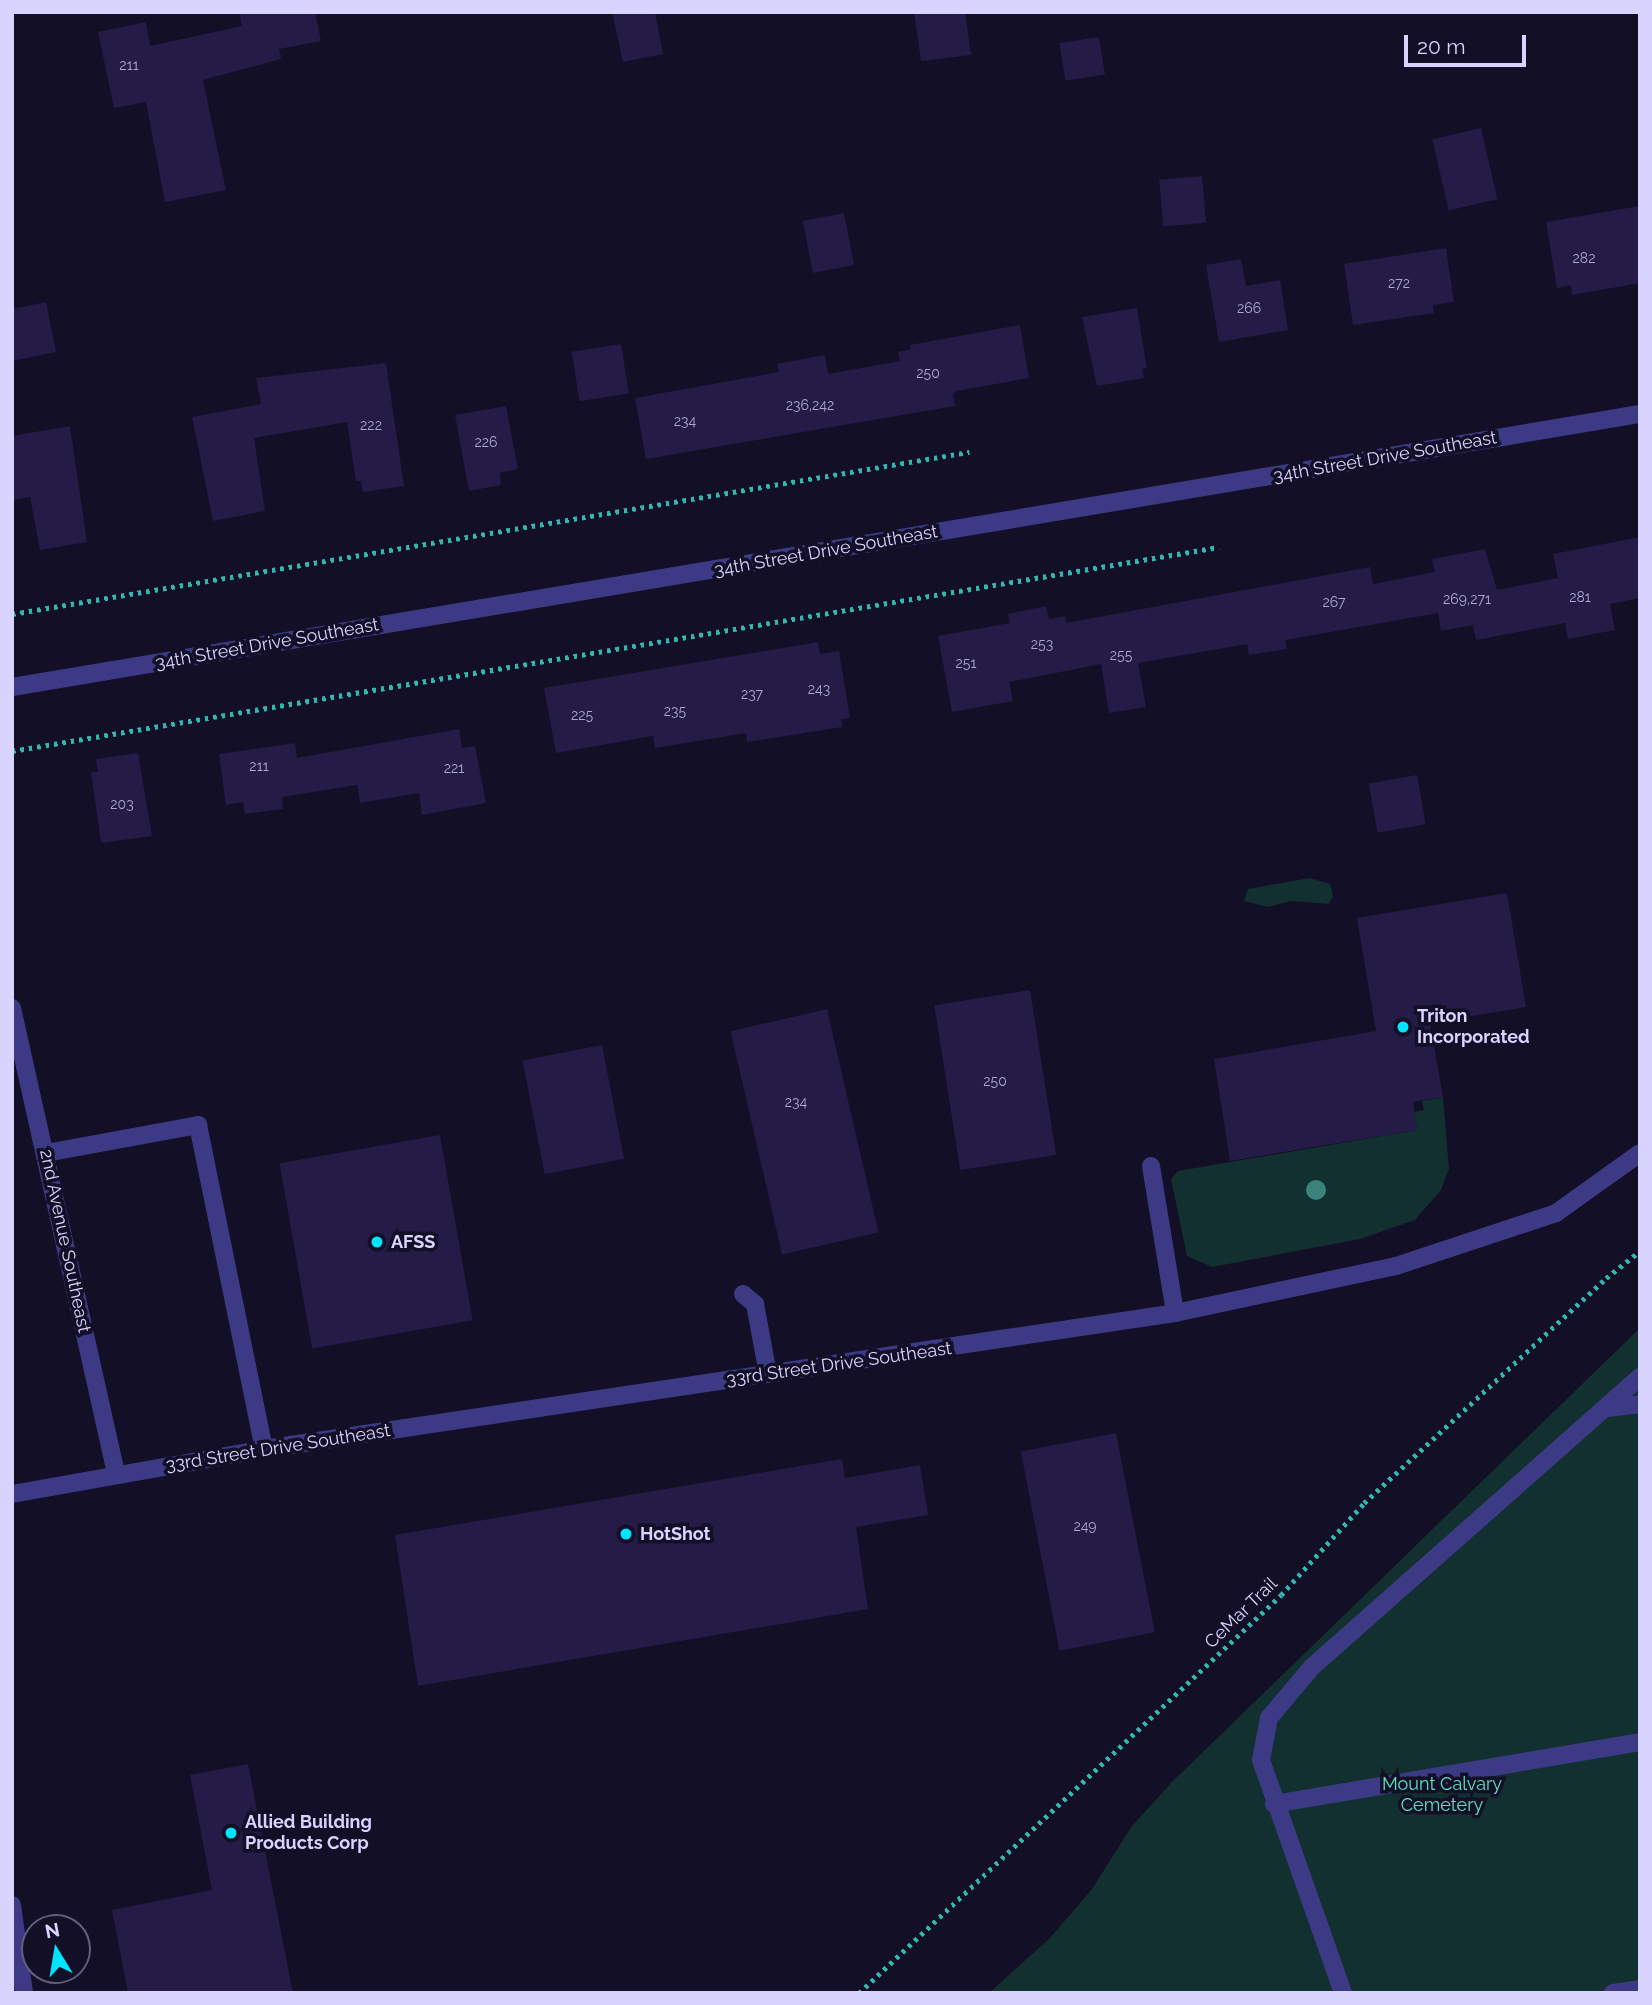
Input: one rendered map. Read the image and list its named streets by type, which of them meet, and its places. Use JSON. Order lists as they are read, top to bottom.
{
  "streets": {
    "street": ["34th Street Drive Southeast", "2nd Avenue Southeast", "33rd Street Drive Southeast"],
    "path": ["CeMar Trail"]
  },
  "crossings": [
    ["2nd Avenue Southeast", "33rd Street Drive Southeast"]
  ],
  "parks": ["Mount Calvary Cemetery"],
  "places": [
    "Triton Incorporated",
    "AFSS",
    "HotShot",
    "Allied Building Products Corp"
  ],
  "house_numbers": [
    "211",
    "282",
    "272",
    "266",
    "250",
    "236,242",
    "234",
    "222",
    "226",
    "281",
    "269,271",
    "267",
    "253",
    "255",
    "251",
    "243",
    "237",
    "235",
    "225",
    "211",
    "221",
    "203",
    "250",
    "234",
    "249"
  ],
  "scale_bar": "20 m",
  "north": "top"
}
